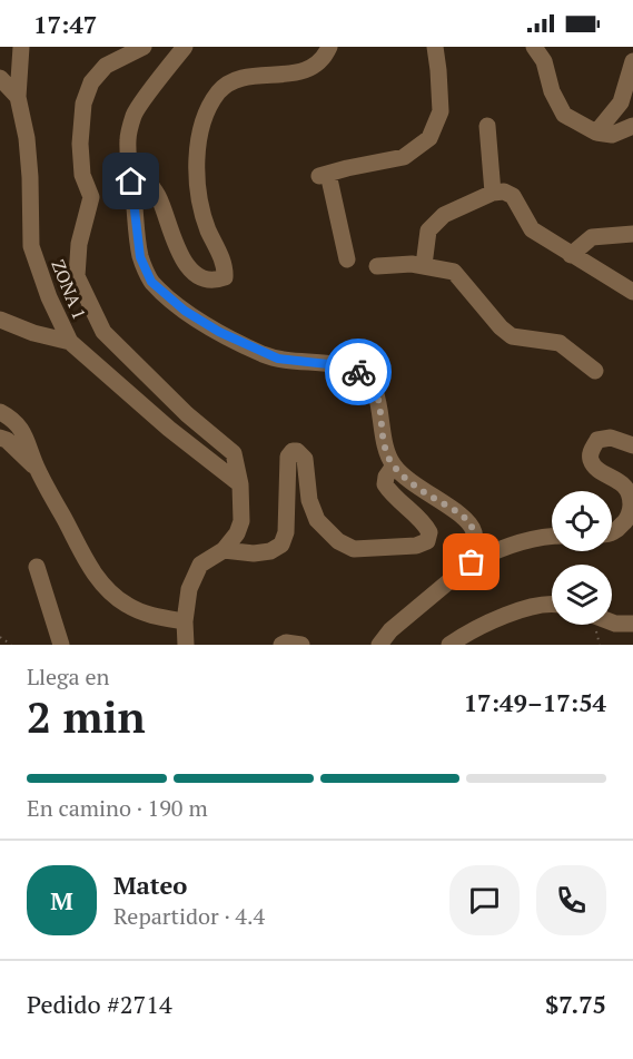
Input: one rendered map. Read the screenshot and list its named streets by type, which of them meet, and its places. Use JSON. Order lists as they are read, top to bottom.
{
  "streets": {
    "street": ["ZONA 1"]
  },
  "page": {
    "status": "17:47",
    "heading": ["2 min", "Llega en", "17:49–17:54"],
    "panel": [
      "Mateo",
      "Repartidor · 4.4",
      "Pedido #2714",
      "$7.75"
    ],
    "bar": "En camino · 190 m",
    "round": "M"
  }
}
